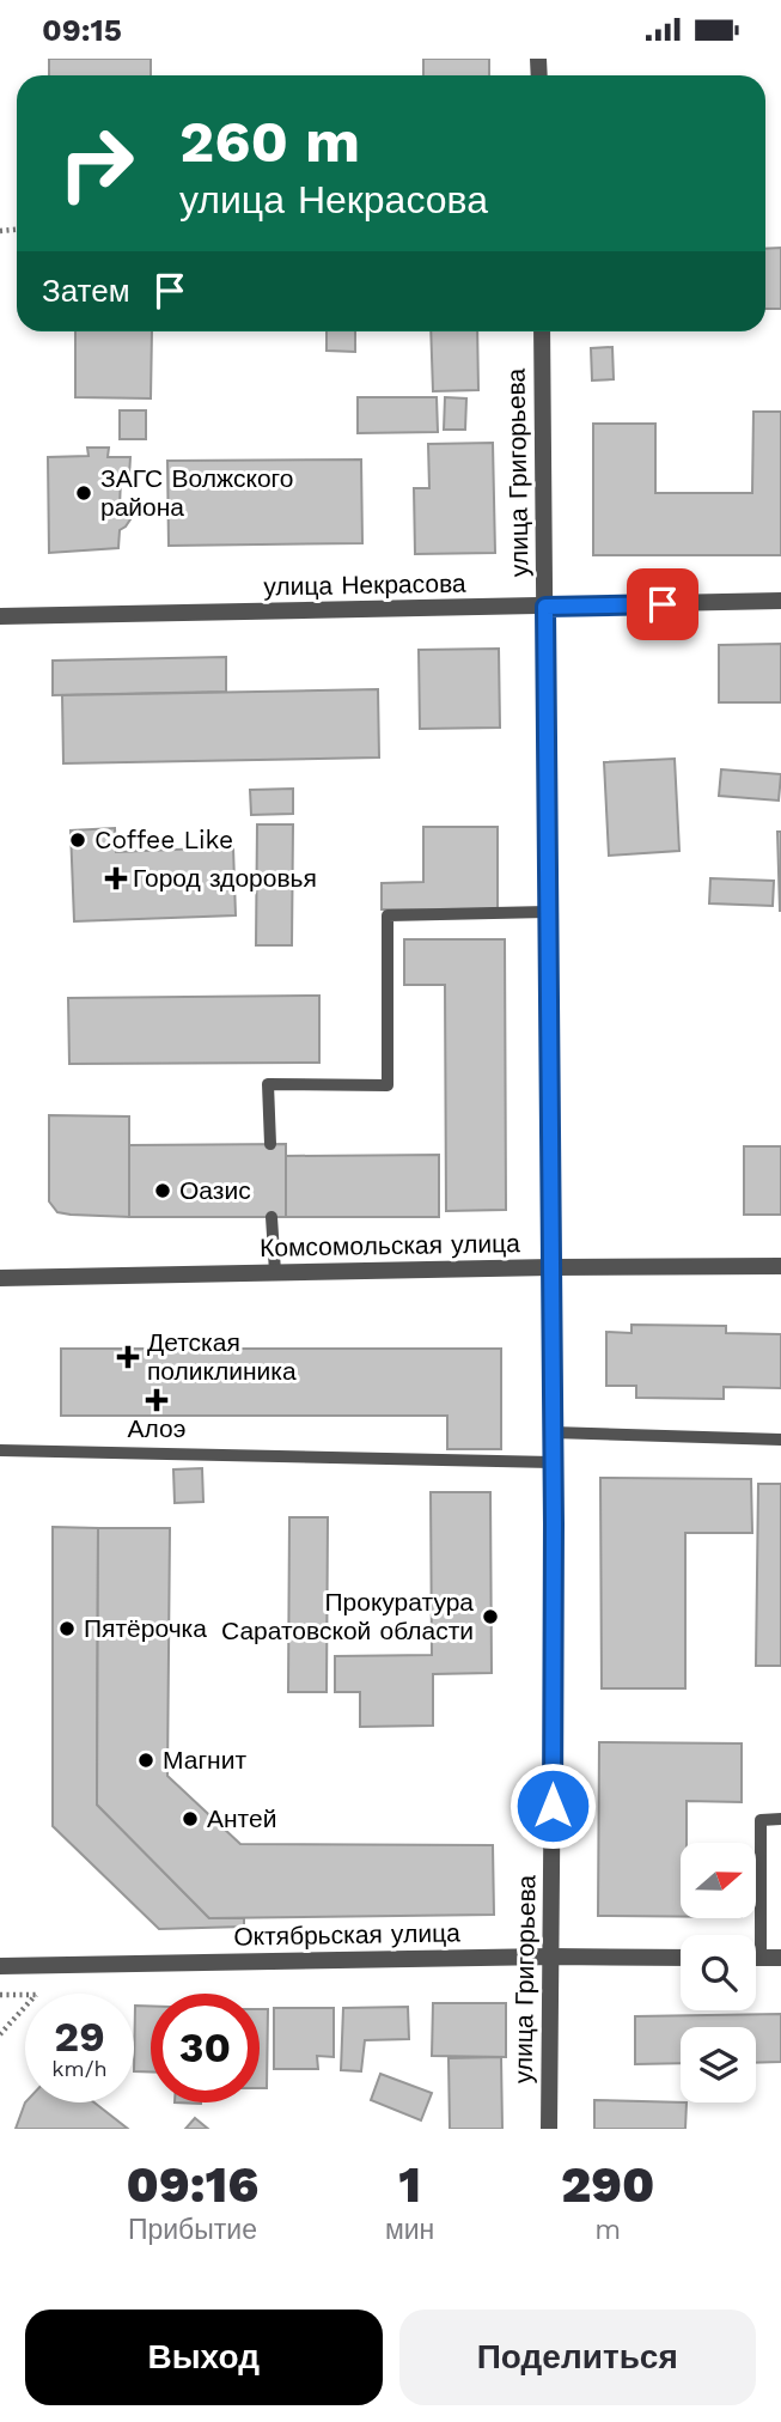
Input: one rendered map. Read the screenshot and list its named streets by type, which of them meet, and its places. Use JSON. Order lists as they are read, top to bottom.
{
  "streets": {
    "street": [
      "улица Григорьева",
      "улица Некрасова",
      "Комсомольская улица",
      "Октябрьская улица"
    ]
  },
  "crossings": [
    ["улица Григорьева", "улица Некрасова"],
    ["улица Григорьева", "Комсомольская улица"],
    ["улица Григорьева", "Октябрьская улица"]
  ],
  "places": {
    "other": [
      "ЗАГС Волжского района",
      "Coffee Like",
      "Оазис",
      "Прокуратура Саратовской области",
      "Пятёрочка",
      "Магнит",
      "Антей"
    ],
    "health": ["Город здоровья", "Детская поликлиника", "Алоэ"]
  },
  "north": "right",
  "page": {
    "status": "09:15",
    "turn": ["260 m", "улица Некрасова"],
    "then": "Затем",
    "speed": "29 km/h",
    "limit": "30",
    "eta": [
      "09:16",
      "Прибытие",
      "1",
      "мин",
      "290",
      "m"
    ],
    "buttons": ["Выход", "Поделиться"]
  }
}
